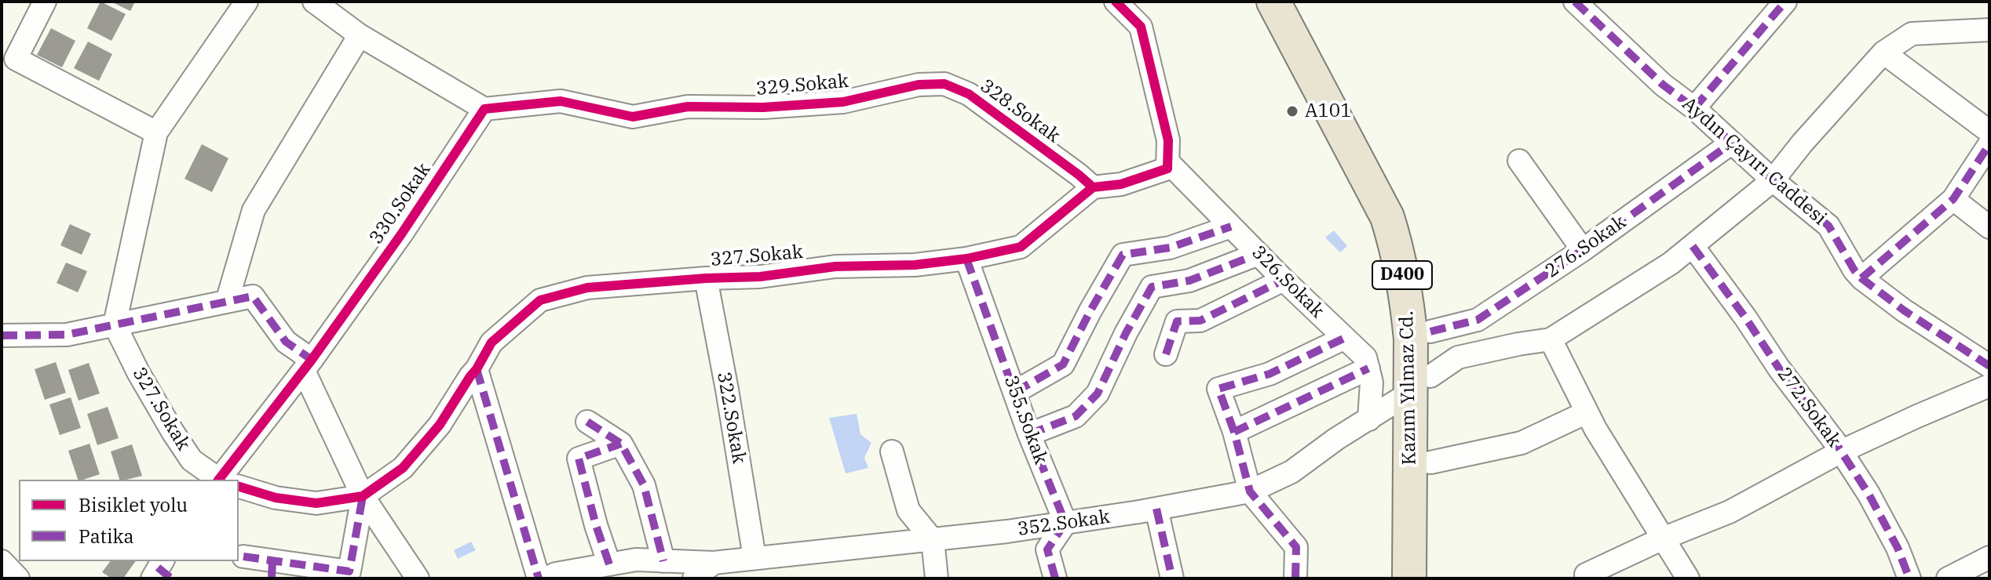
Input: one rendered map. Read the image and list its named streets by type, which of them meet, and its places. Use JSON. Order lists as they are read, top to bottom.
{
  "streets": {
    "highway": ["D400", "Kazım Yılmaz Cd."],
    "street": [
      "329.Sokak",
      "328.Sokak",
      "Aydın Çayırı Caddesi",
      "330.Sokak",
      "276.Sokak",
      "327.Sokak",
      "326.Sokak",
      "272.Sokak",
      "322.Sokak",
      "355.Sokak",
      "352.Sokak"
    ]
  },
  "crossings": [
    ["329.Sokak", "328.Sokak"],
    ["329.Sokak", "330.Sokak"],
    ["328.Sokak", "327.Sokak"],
    ["Aydın Çayırı Caddesi", "276.Sokak"],
    ["276.Sokak", "Kazım Yılmaz Cd."],
    ["327.Sokak", "322.Sokak"],
    ["327.Sokak", "355.Sokak"],
    ["Kazım Yılmaz Cd.", "352.Sokak"],
    ["322.Sokak", "352.Sokak"],
    ["355.Sokak", "352.Sokak"]
  ],
  "places": ["A101"],
  "legend": ["Bisiklet yolu", "Patika"]
}
